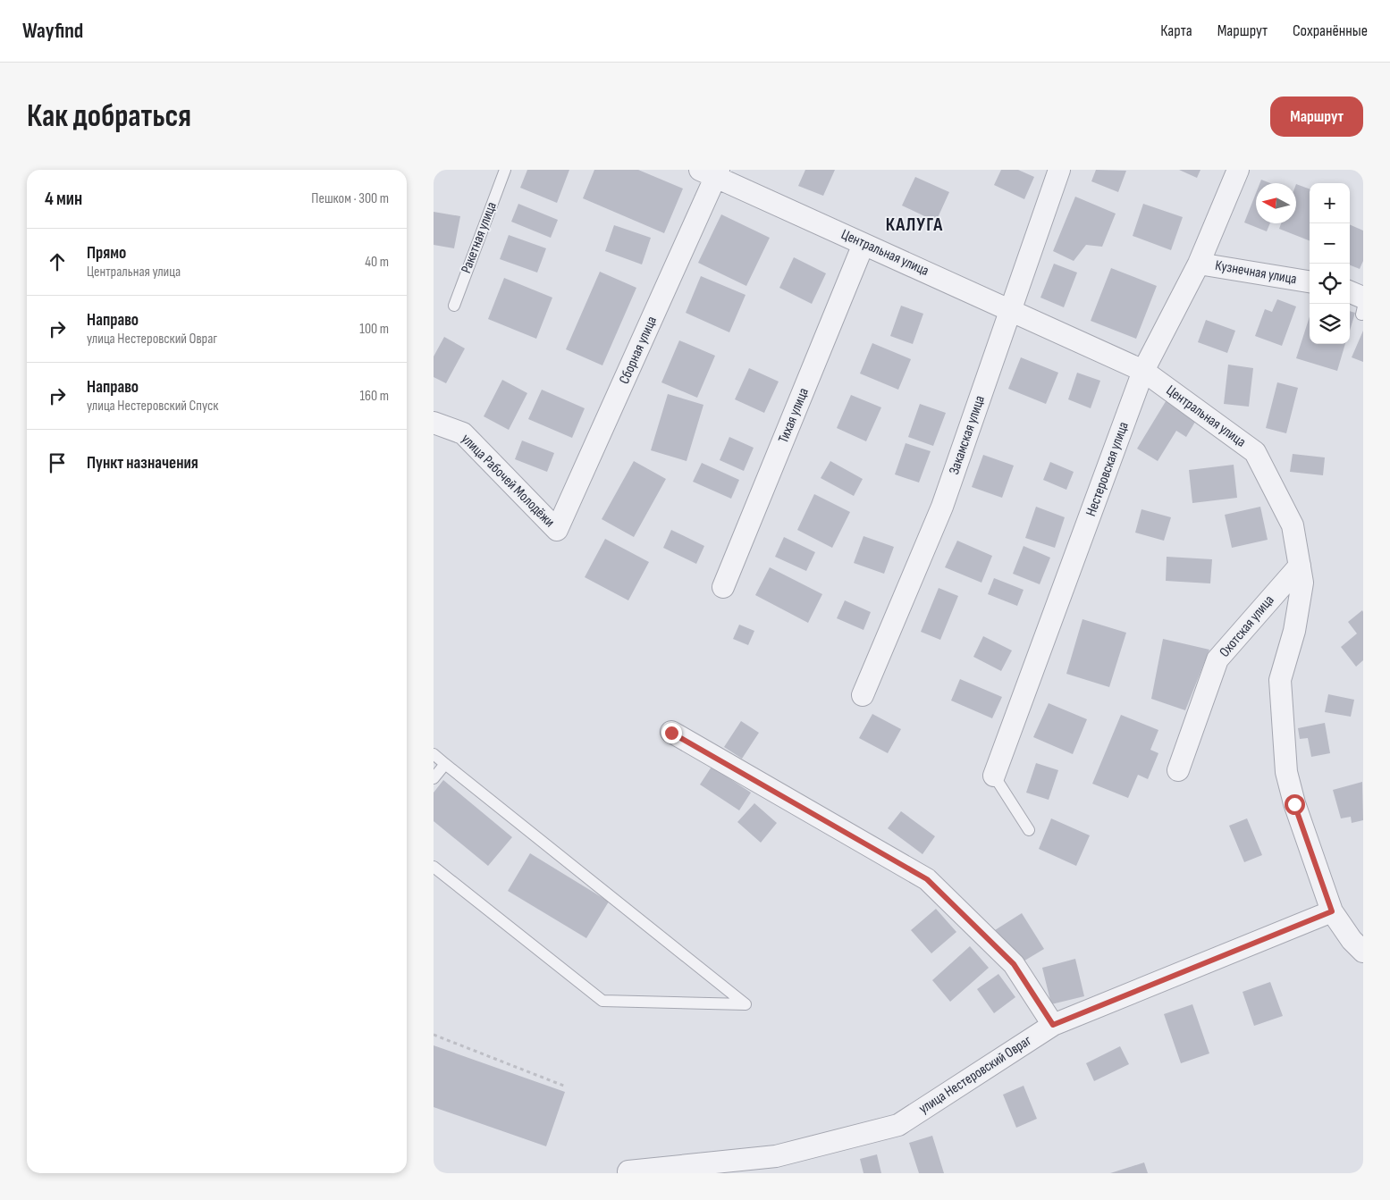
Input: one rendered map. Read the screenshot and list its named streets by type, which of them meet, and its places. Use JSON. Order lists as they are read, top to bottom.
{
  "streets": {
    "street": [
      "Центральная улица",
      "Кузнечная улица",
      "Сборная улица",
      "Тихая улица",
      "Закамская улица",
      "Нестеровская улица",
      "улица Рабочей Молодёжи",
      "Охотская улица",
      "улица Нестеровский Овраг"
    ],
    "lane": ["Ракетная улица"]
  },
  "crossings": [
    ["Центральная улица", "Сборная улица"],
    ["Центральная улица", "Тихая улица"],
    ["Центральная улица", "Закамская улица"],
    ["Центральная улица", "Нестеровская улица"],
    ["Центральная улица", "Охотская улица"],
    ["Центральная улица", "улица Нестеровский Овраг"],
    ["Кузнечная улица", "Нестеровская улица"],
    ["Сборная улица", "улица Рабочей Молодёжи"]
  ],
  "districts": ["КАЛУГА"],
  "north": "left",
  "page": {
    "header": "Wayfind",
    "nav": ["Карта", "Маршрут", "Сохранённые"],
    "buttons": "Маршрут",
    "title": "Как добраться",
    "heading": ["4 мин", "Пешком · 300 m"],
    "map_buttons": ["+", "−"],
    "list": [
      ["Прямо", "Центральная улица", "40 m"],
      ["Направо", "улица Нестеровский Овраг", "100 m"],
      ["Направо", "улица Нестеровский Спуск", "160 m"],
      "Пункт назначения"
    ]
  }
}
